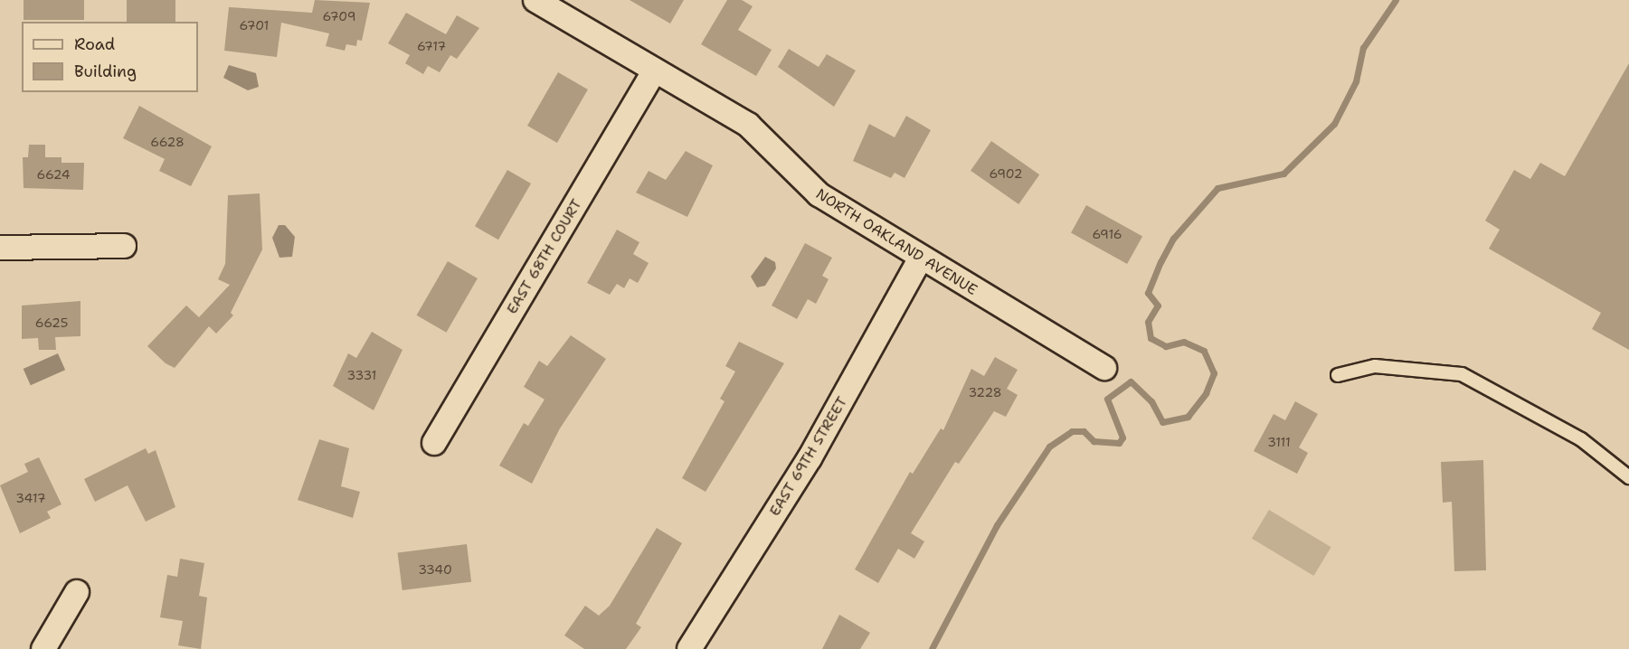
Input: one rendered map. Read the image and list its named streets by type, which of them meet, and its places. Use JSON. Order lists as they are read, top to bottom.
{
  "streets": {
    "street": ["NORTH OAKLAND AVENUE", "EAST 68TH COURT", "EAST 69TH STREET"]
  },
  "crossings": [
    ["NORTH OAKLAND AVENUE", "EAST 68TH COURT"],
    ["NORTH OAKLAND AVENUE", "EAST 69TH STREET"]
  ],
  "house_numbers": [
    "6709",
    "6701",
    "6717",
    "6628",
    "6902",
    "6624",
    "6916",
    "6625",
    "3331",
    "3228",
    "3111",
    "3417",
    "3340"
  ],
  "legend": ["Road", "Building"]
}
